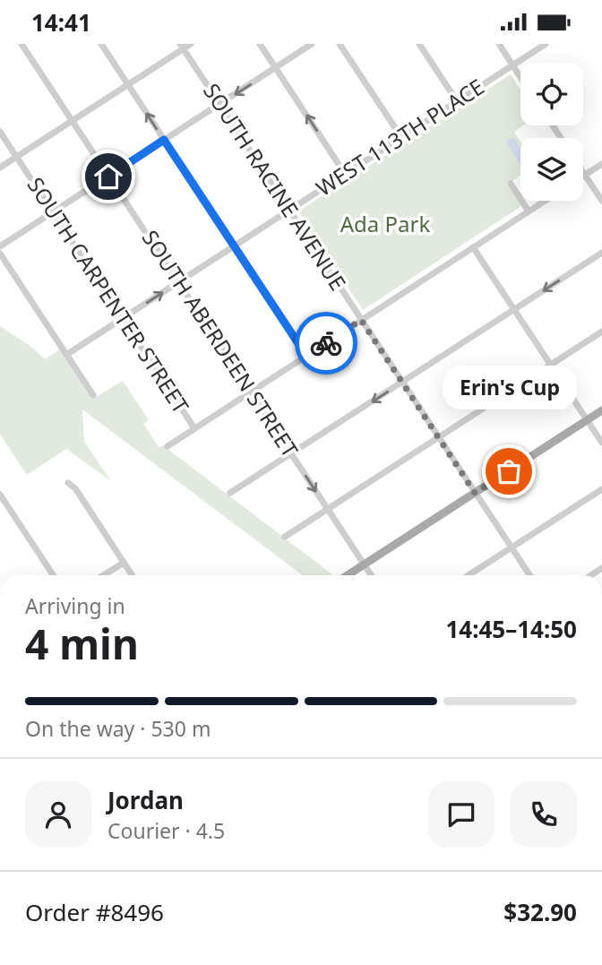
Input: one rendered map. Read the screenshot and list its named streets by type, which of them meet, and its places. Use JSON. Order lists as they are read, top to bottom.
{
  "streets": {
    "street": [
      "WEST 113TH PLACE",
      "SOUTH RACINE AVENUE",
      "SOUTH CARPENTER STREET",
      "SOUTH ABERDEEN STREET"
    ]
  },
  "crossings": [
    ["WEST 113TH PLACE", "SOUTH RACINE AVENUE"],
    ["WEST 113TH PLACE", "SOUTH CARPENTER STREET"],
    ["WEST 113TH PLACE", "SOUTH ABERDEEN STREET"]
  ],
  "parks": ["Ada Park"],
  "places": ["Erin's Cup"],
  "page": {
    "status": "14:41",
    "bubble": "Erin's Cup",
    "heading": ["4 min", "Arriving in", "14:45–14:50"],
    "panel": [
      "Jordan",
      "Courier · 4.5",
      "Order #8496",
      "$32.90"
    ],
    "bar": "On the way · 530 m"
  }
}
